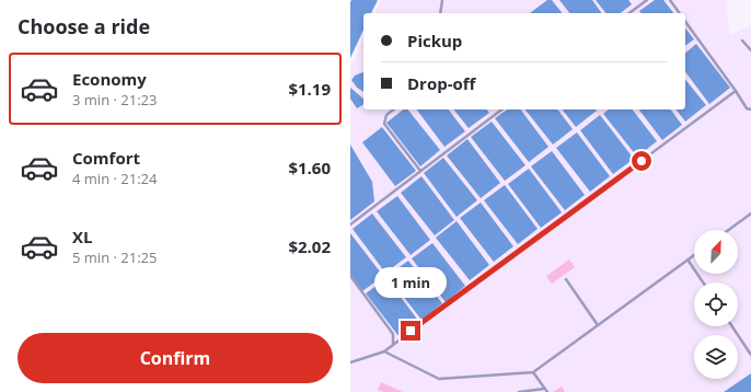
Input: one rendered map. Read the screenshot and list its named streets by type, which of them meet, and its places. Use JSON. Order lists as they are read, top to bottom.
{
  "north": "top right",
  "page": {
    "heading": "Choose a ride",
    "banner": ["Pickup", "Drop-off"],
    "list": [
      {
        "name": "Economy",
        "note": "3 min · 21:23",
        "value": "$1.19"
      },
      {
        "name": "Comfort",
        "note": "4 min · 21:24",
        "value": "$1.60"
      },
      {
        "name": "XL",
        "note": "5 min · 21:25",
        "value": "$2.02"
      }
    ],
    "bubble": "1 min",
    "buttons": "Confirm"
  }
}
